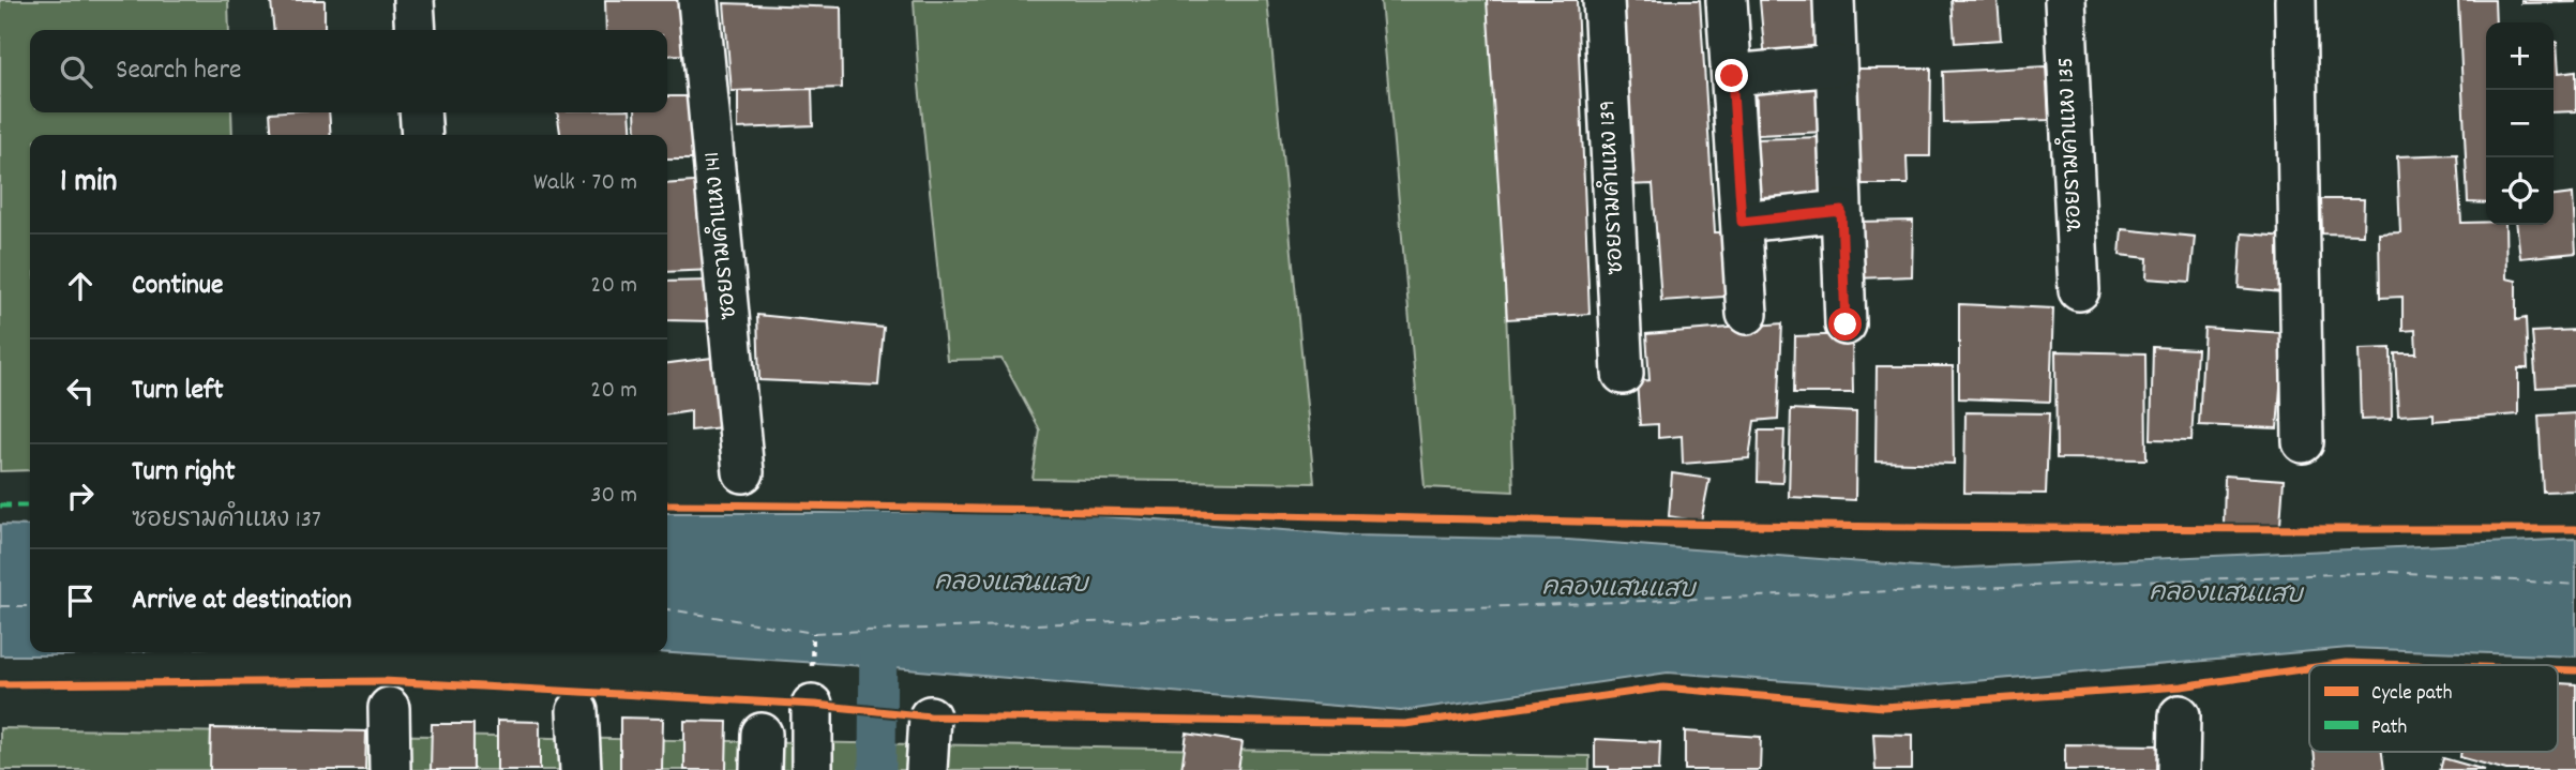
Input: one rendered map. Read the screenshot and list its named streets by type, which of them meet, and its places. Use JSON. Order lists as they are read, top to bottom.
{
  "streets": {
    "street": ["ซอยรามคำแหง 135", "ซอยรามคำแหง 139", "ซอยรามคำแหง 141"]
  },
  "water": ["คลองแสนแสบ"],
  "legend": ["Cycle path", "Path"],
  "page": {
    "map_buttons": ["+", "−"],
    "search": "Search here",
    "heading": ["1 min", "Walk · 70 m"],
    "list": [
      ["Continue", "20 m"],
      ["Turn left", "20 m"],
      ["Turn right", "ซอยรามคำแหง 137", "30 m"],
      "Arrive at destination"
    ]
  }
}
